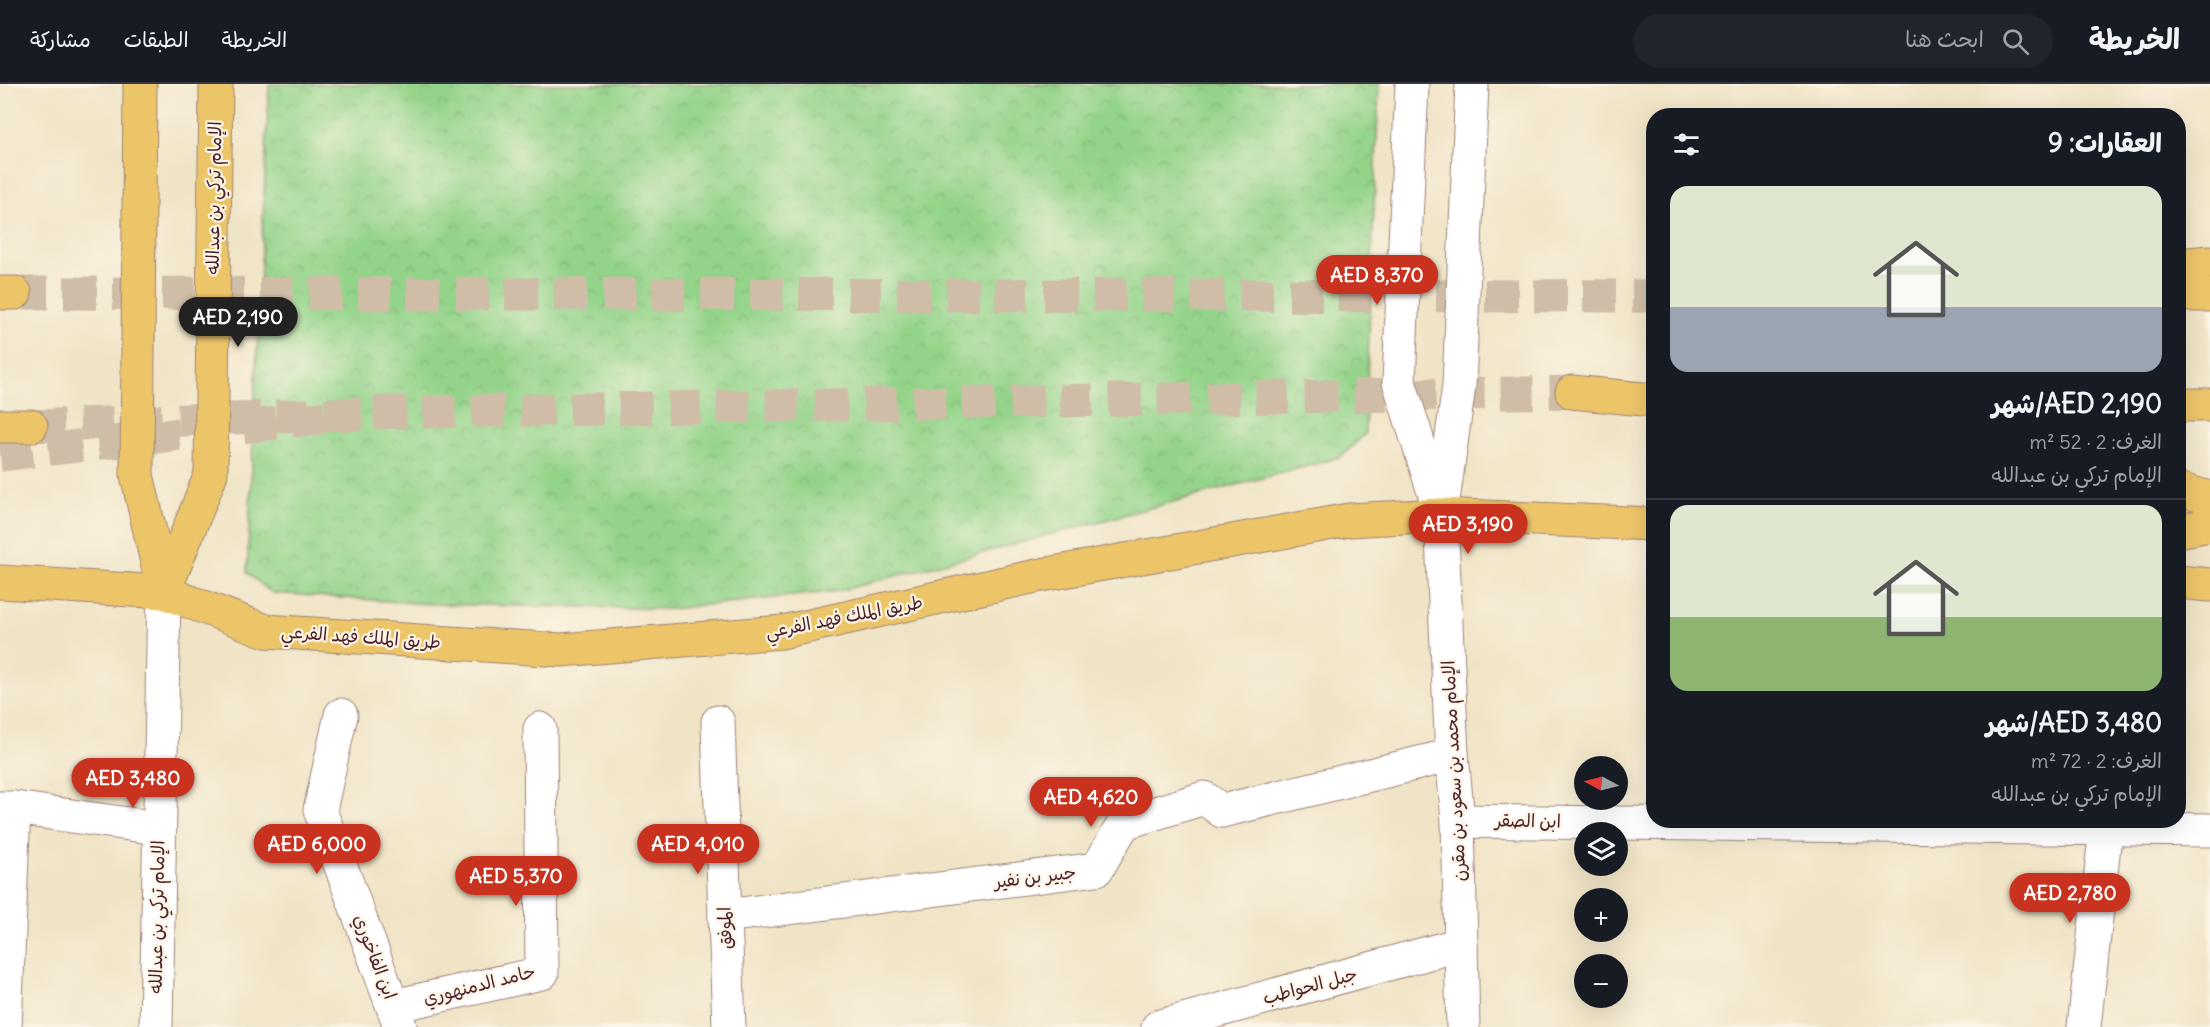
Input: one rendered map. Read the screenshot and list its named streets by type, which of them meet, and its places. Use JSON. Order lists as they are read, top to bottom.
{
  "streets": {
    "main road": ["الإمام تركي بن عبدالله", "طريق الملك فهد الفرعي"],
    "street": [
      "الإمام محمد بن سعود بن مقرن",
      "ابن الصقر",
      "جبير بن نفير",
      "الموفق",
      "ابن الفاخوري",
      "حامد الدمنهوري",
      "جبل الحواطب"
    ]
  },
  "crossings": [
    ["الإمام تركي بن عبدالله", "طريق الملك فهد الفرعي"],
    ["طريق الملك فهد الفرعي", "الإمام محمد بن سعود بن مقرن"],
    ["الإمام محمد بن سعود بن مقرن", "ابن الصقر"],
    ["الإمام محمد بن سعود بن مقرن", "جبير بن نفير"],
    ["الإمام محمد بن سعود بن مقرن", "جبل الحواطب"],
    ["جبير بن نفير", "الموفق"],
    ["ابن الفاخوري", "حامد الدمنهوري"]
  ],
  "north": "left",
  "page": {
    "header": "الخريطة",
    "search": "ابحث هنا",
    "nav": ["الخريطة", "الطبقات", "مشاركة"],
    "heading": "العقارات: 9",
    "list": [
      {
        "name": "AED 2,190/شهر",
        "note": "الغرف: 2 · 52 m² · الإمام تركي بن عبدالله"
      },
      {
        "name": "AED 3,480/شهر",
        "note": "الغرف: 2 · 72 m² · الإمام تركي بن عبدالله"
      }
    ],
    "price": [
      "AED 8,370",
      "AED 2,190",
      "AED 3,190",
      "AED 3,480",
      "AED 4,620",
      "AED 6,000",
      "AED 4,010",
      "AED 5,370",
      "AED 2,780"
    ],
    "map_buttons": ["+", "−"]
  }
}
